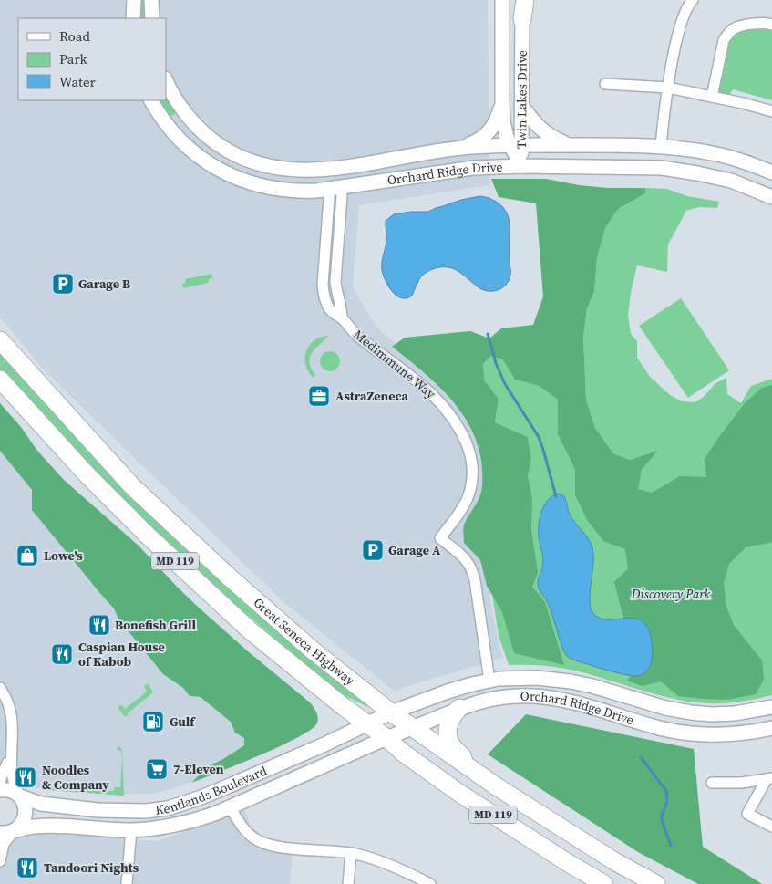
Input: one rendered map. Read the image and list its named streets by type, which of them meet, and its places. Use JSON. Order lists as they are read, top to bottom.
{
  "streets": {
    "main road": ["MD 119", "Great Seneca Highway"],
    "street": [
      "Twin Lakes Drive",
      "Orchard Ridge Drive",
      "Medimmune Way",
      "Kentlands Boulevard"
    ]
  },
  "crossings": [
    ["Twin Lakes Drive", "Orchard Ridge Drive"],
    ["Orchard Ridge Drive", "Medimmune Way"],
    ["Orchard Ridge Drive", "Great Seneca Highway"],
    ["Orchard Ridge Drive", "Kentlands Boulevard"],
    ["Great Seneca Highway", "Kentlands Boulevard"]
  ],
  "parks": ["Discovery Park"],
  "places": {
    "parking": ["Garage B", "Garage A"],
    "office": ["AstraZeneca"],
    "shop": ["Lowe's"],
    "restaurant": [
      "Bonefish Grill",
      "Caspian House of Kabob",
      "Noodles & Company",
      "Tandoori Nights"
    ],
    "fuel station": ["Gulf"],
    "supermarket": ["7-Eleven"]
  },
  "legend": ["Road", "Park", "Water"]
}
